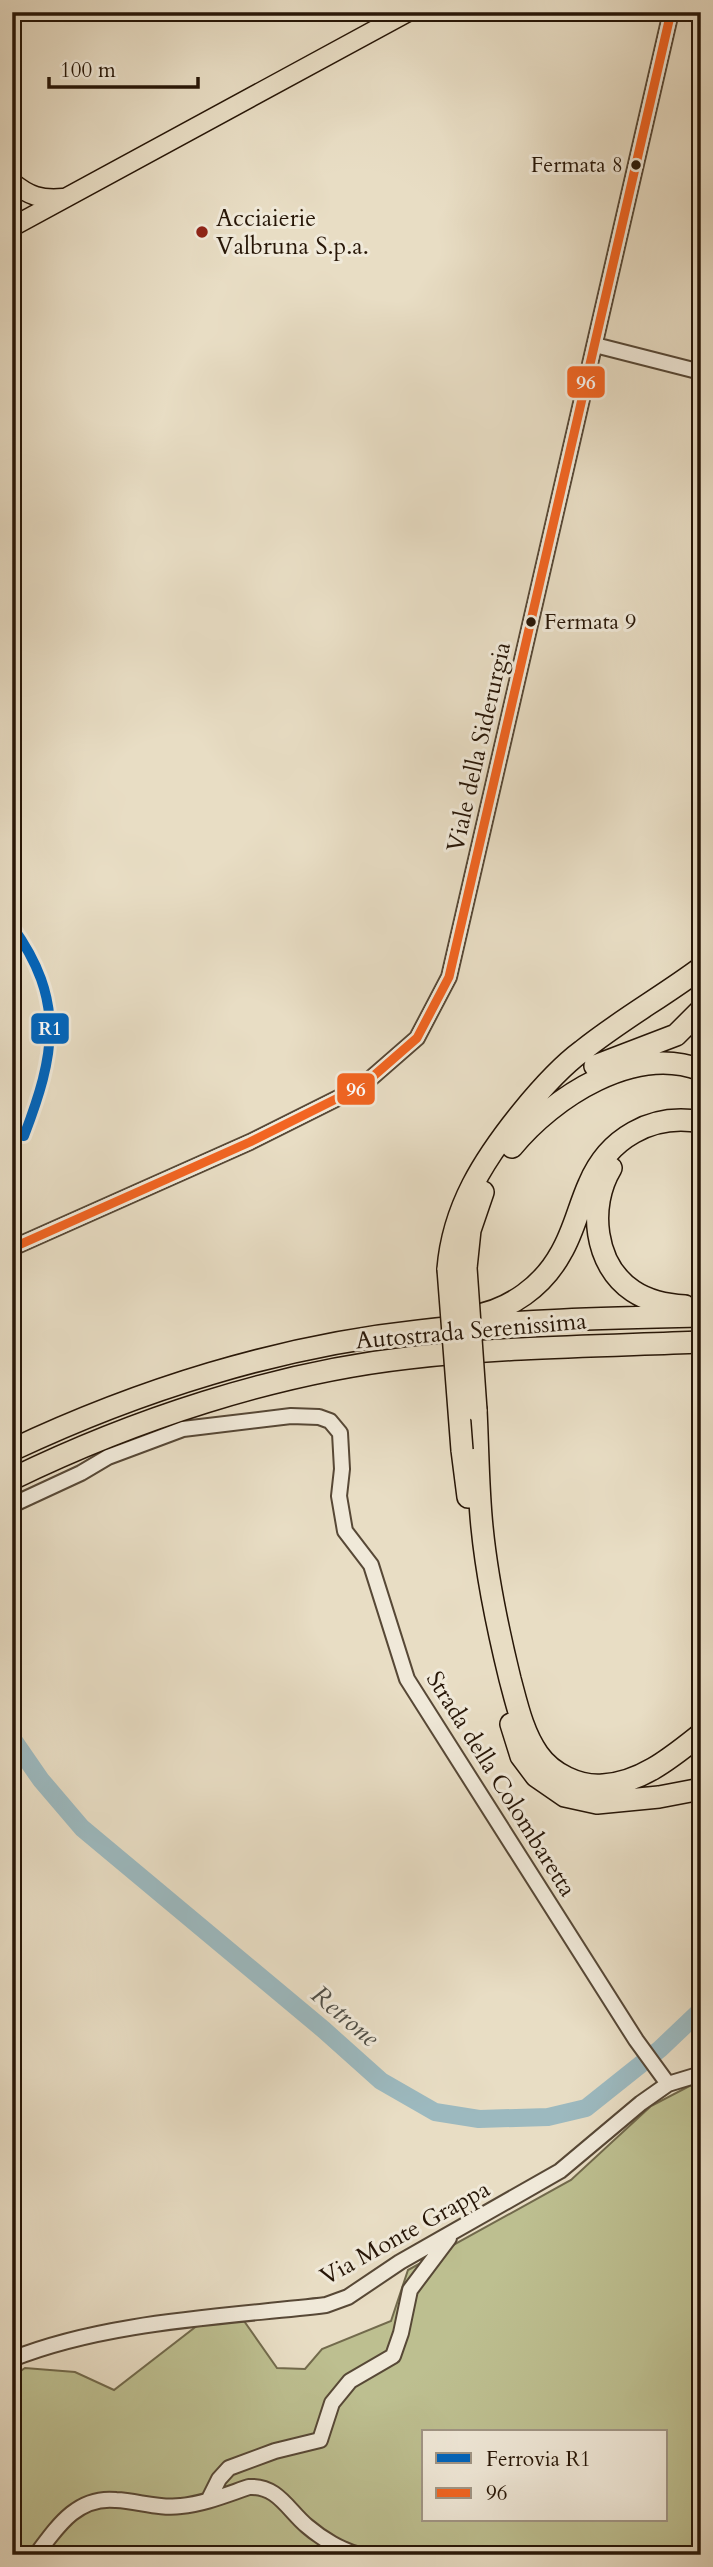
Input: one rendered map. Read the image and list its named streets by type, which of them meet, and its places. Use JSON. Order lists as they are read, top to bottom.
{
  "streets": {
    "highway": ["Autostrada Serenissima"],
    "street": ["Viale della Siderurgia", "Strada della Colombaretta", "Via Monte Grappa"]
  },
  "crossings": [
    ["Strada della Colombaretta", "Via Monte Grappa"]
  ],
  "water": ["Retrone"],
  "places": ["Fermata 8", "Acciaierie Valbruna S.p.a.", "Fermata 9"],
  "lines": ["transit line 96", "rail line R1"],
  "legend": ["Ferrovia R1", "96"],
  "scale_bar": "100 m"
}
